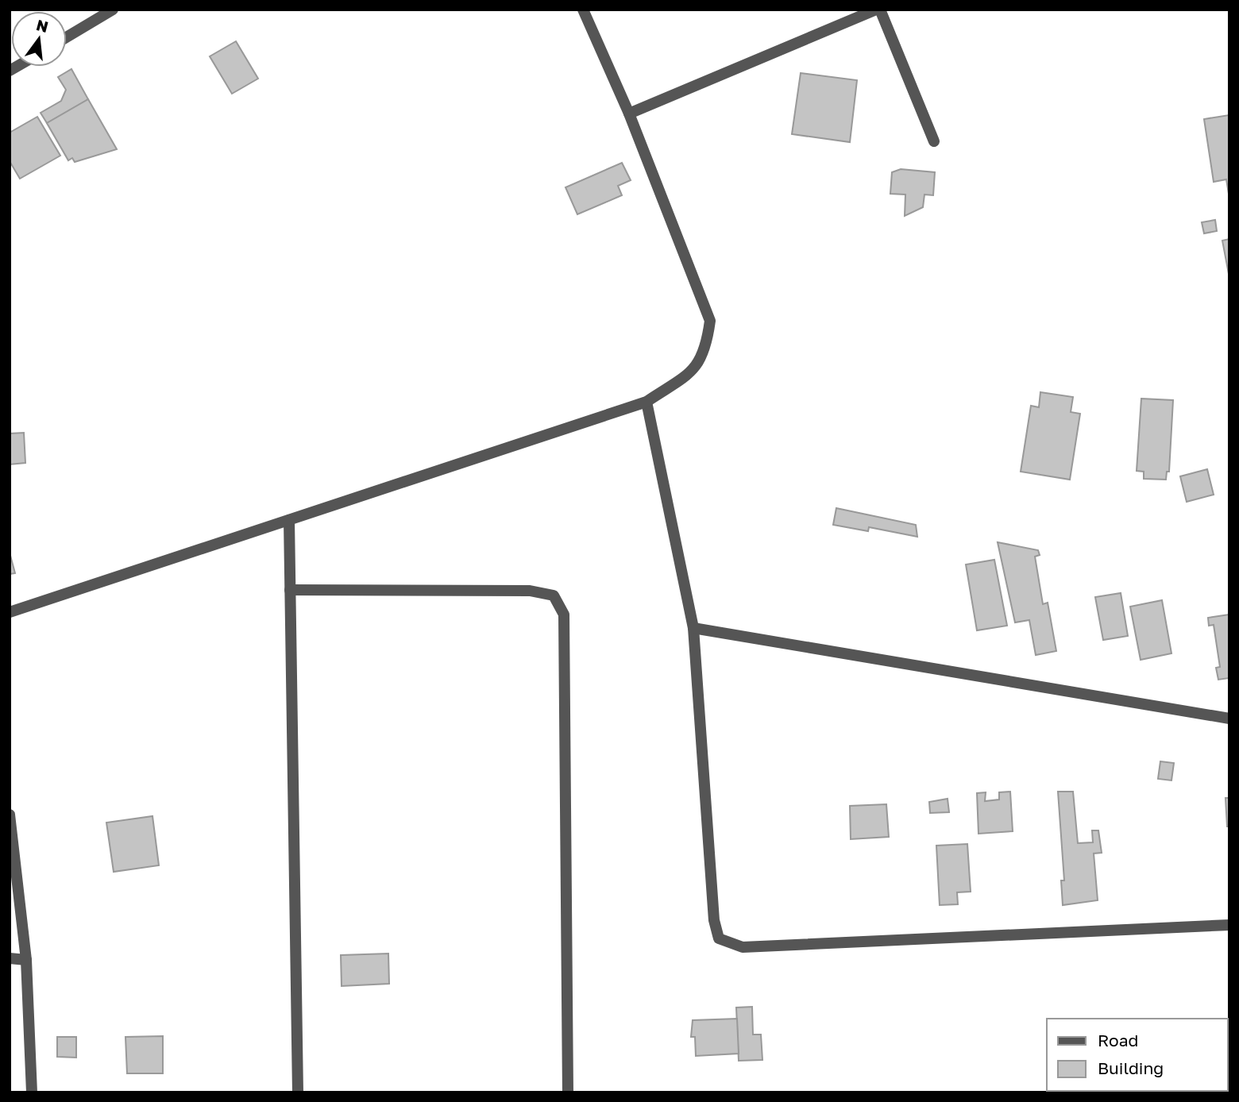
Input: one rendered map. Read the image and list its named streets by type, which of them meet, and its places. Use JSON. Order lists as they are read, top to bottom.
{
  "legend": ["Road", "Building"],
  "north": "top"
}
